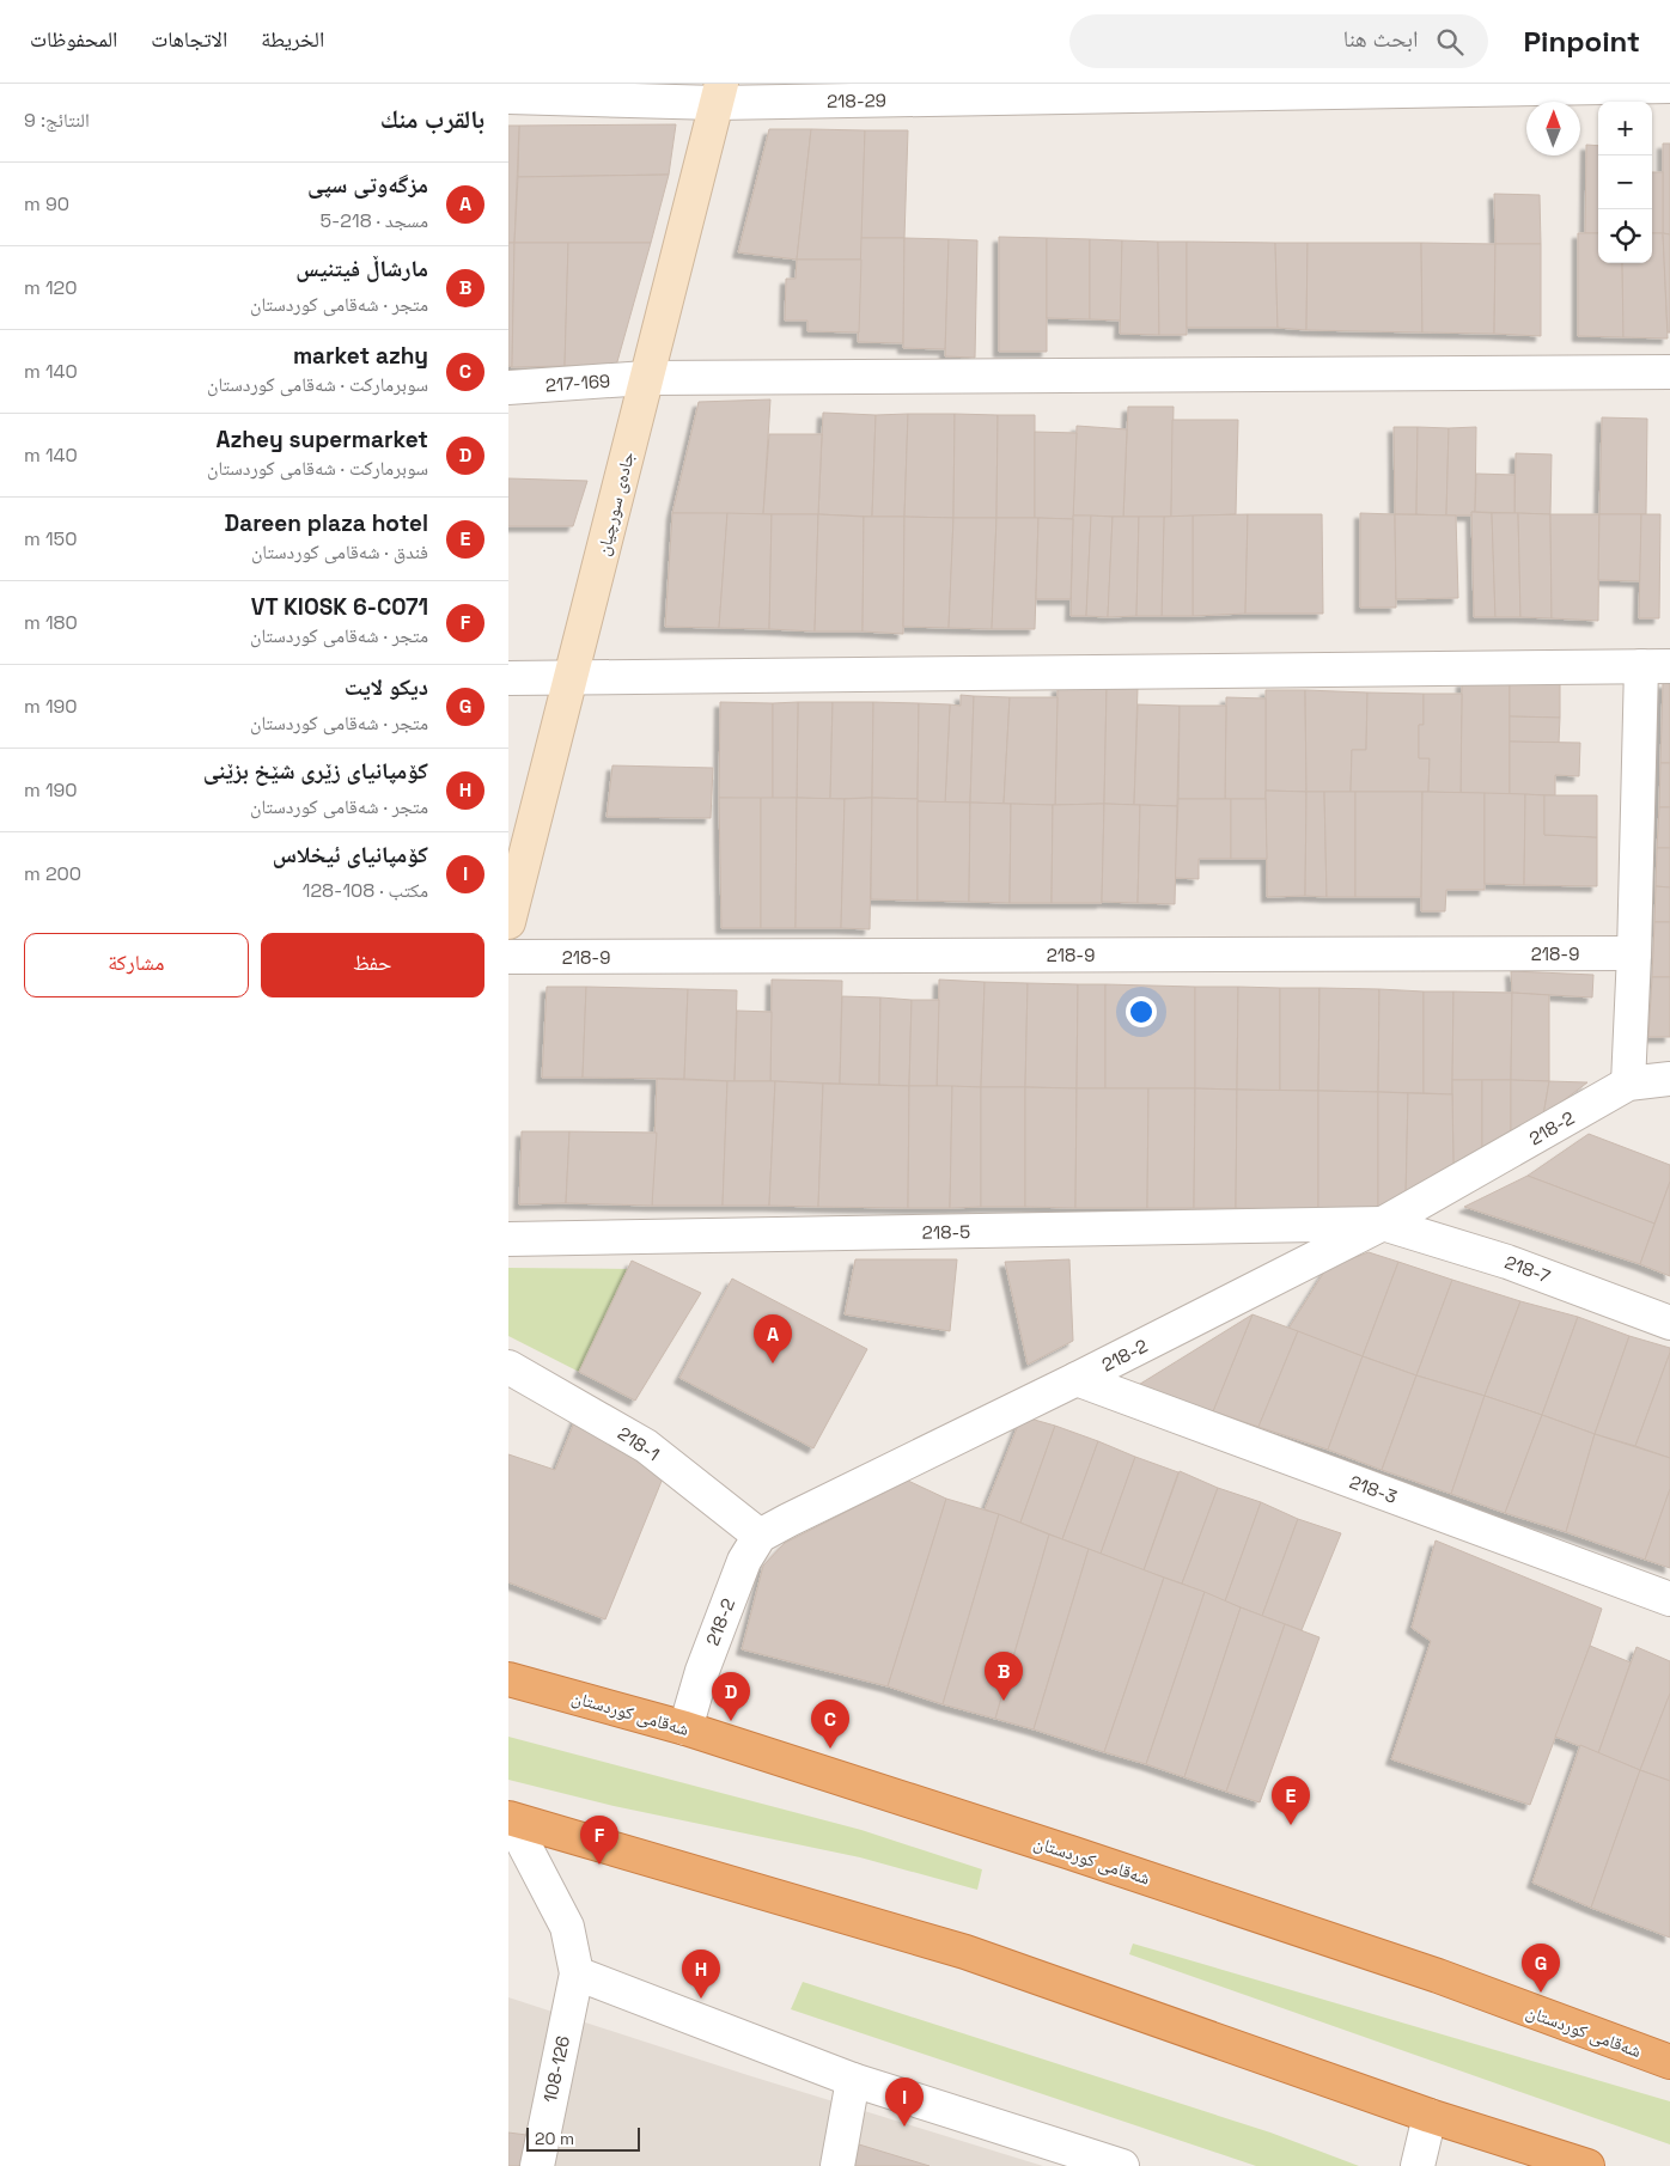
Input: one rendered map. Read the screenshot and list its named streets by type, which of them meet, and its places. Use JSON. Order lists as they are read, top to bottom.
{
  "streets": {
    "highway": ["شەقامی کوردستان"],
    "street": [
      "218-29",
      "217-169",
      "جادەی سورچیان",
      "218-9",
      "218-2",
      "218-5",
      "218-7",
      "218-1",
      "218-3",
      "108-126"
    ]
  },
  "crossings": [
    ["218-29", "جادەی سورچیان"],
    ["217-169", "جادەی سورچیان"],
    ["218-2", "218-5"],
    ["218-2", "218-7"],
    ["218-2", "218-1"],
    ["218-2", "218-3"],
    ["218-2", "شەقامی کوردستان"],
    ["218-5", "218-7"]
  ],
  "scale_bar": "20 m",
  "north": "top",
  "page": {
    "header": "Pinpoint",
    "search": "ابحث هنا",
    "nav": ["الخريطة", "الاتجاهات", "المحفوظات"],
    "heading": ["بالقرب منك", "النتائج: 9"],
    "map_buttons": ["+", "−"],
    "list": [
      {
        "mark": "A",
        "name": "مزگەوتی سپی",
        "note": "مسجد · 218-5",
        "value": "90 m"
      },
      {
        "mark": "B",
        "name": "مارشاڵ فیتنیس",
        "note": "متجر · شەقامی کوردستان",
        "value": "120 m"
      },
      {
        "mark": "C",
        "name": "market azhy",
        "note": "سوبرماركت · شەقامی کوردستان",
        "value": "140 m"
      },
      {
        "mark": "D",
        "name": "Azhey supermarket",
        "note": "سوبرماركت · شەقامی کوردستان",
        "value": "140 m"
      },
      {
        "mark": "E",
        "name": "Dareen plaza hotel",
        "note": "فندق · شەقامی کوردستان",
        "value": "150 m"
      },
      {
        "mark": "F",
        "name": "VT KIOSK 6-C071",
        "note": "متجر · شەقامی کوردستان",
        "value": "180 m"
      },
      {
        "mark": "G",
        "name": "ديكو لايت",
        "note": "متجر · شەقامی کوردستان",
        "value": "190 m"
      },
      {
        "mark": "H",
        "name": "کۆمپانیای زێری شێخ بزێنی",
        "note": "متجر · شەقامی کوردستان",
        "value": "190 m"
      },
      {
        "mark": "I",
        "name": "کۆمپانیای ئیخلاس",
        "note": "مكتب · 108-128",
        "value": "200 m"
      }
    ],
    "buttons": ["حفظ", "مشاركة"],
    "pins": [
      "A",
      "B",
      "D",
      "C",
      "E",
      "F",
      "G",
      "H",
      "I"
    ],
    "scale": "20 m"
  }
}
